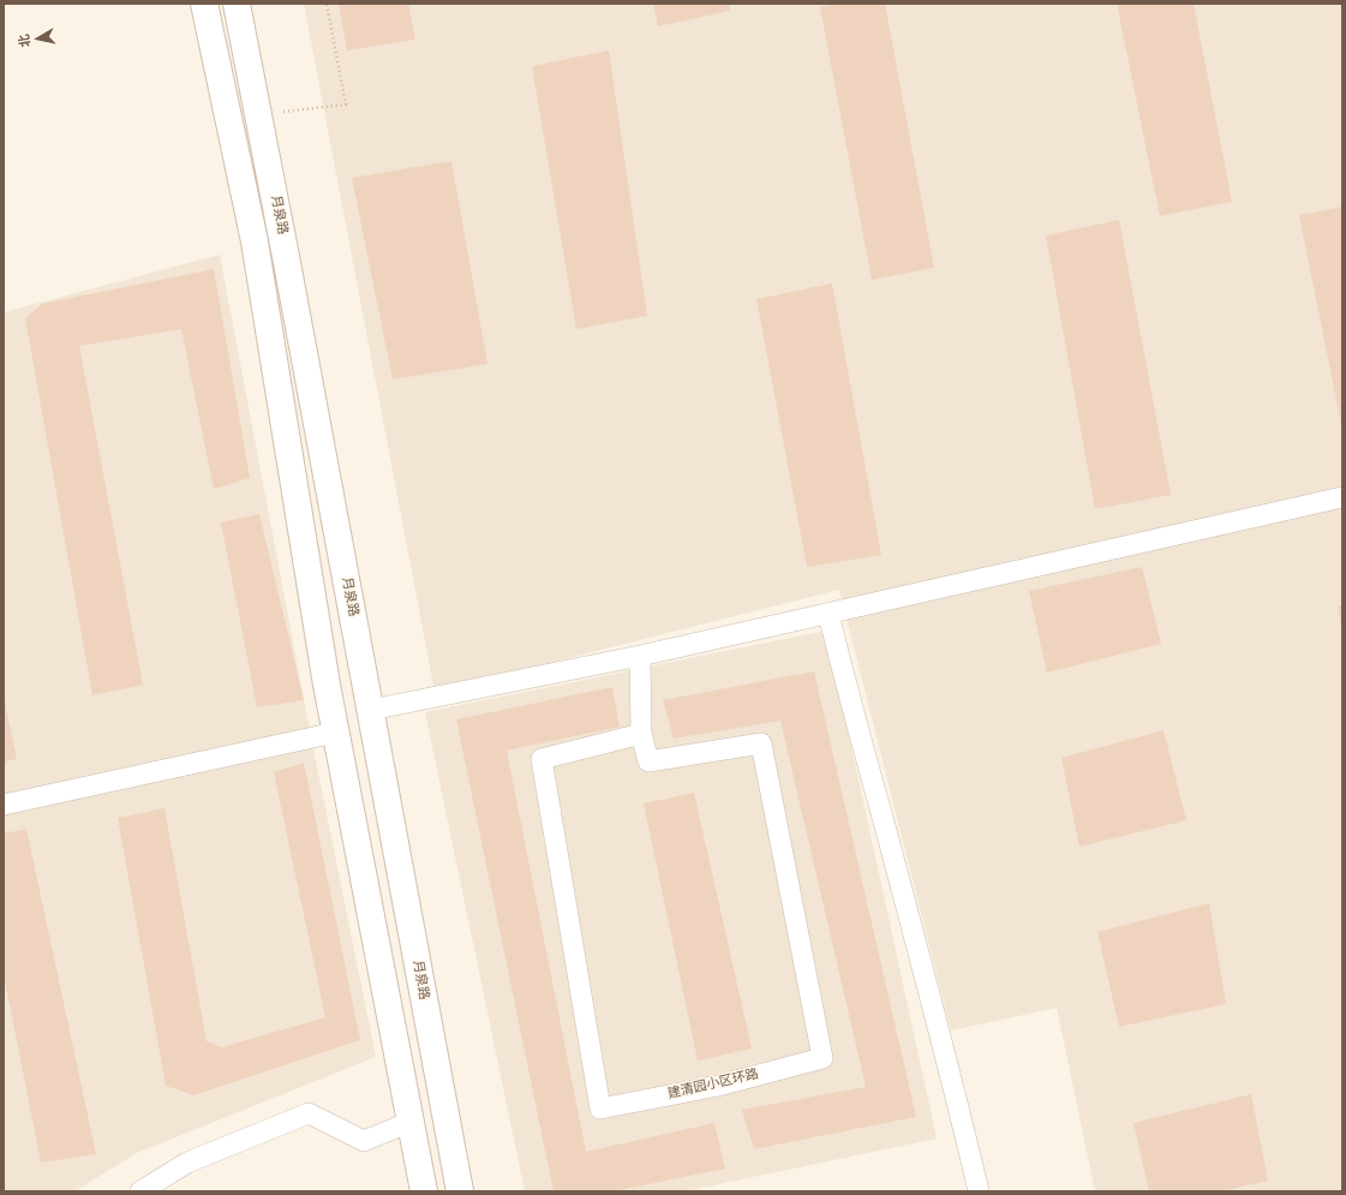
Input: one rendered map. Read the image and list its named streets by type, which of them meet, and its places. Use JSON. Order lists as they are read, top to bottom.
{
  "streets": {
    "main road": ["月泉路"],
    "street": ["建清园小区环路"]
  },
  "north": "left"
}
